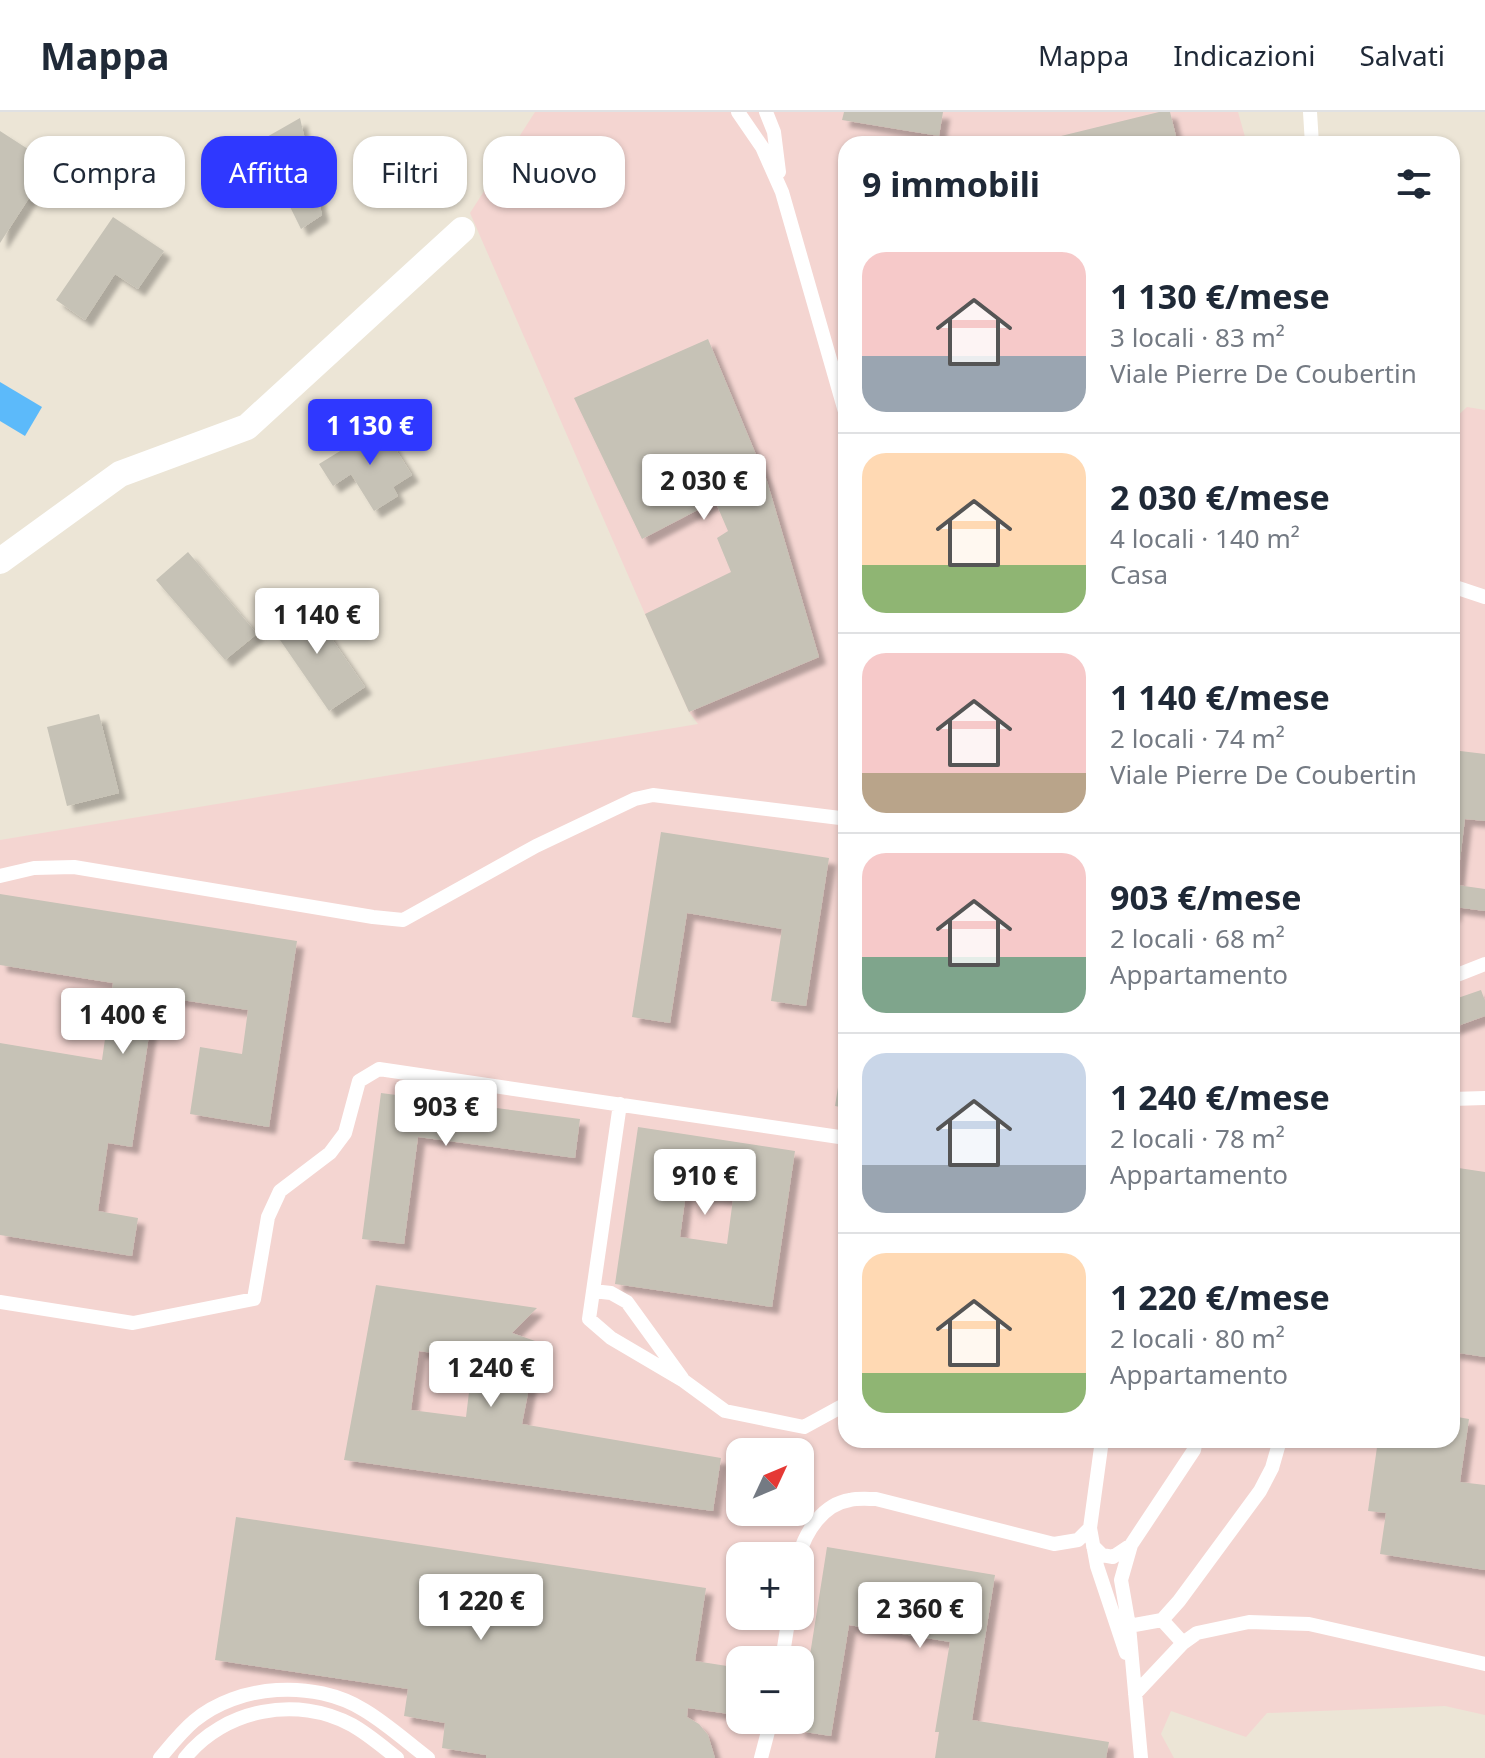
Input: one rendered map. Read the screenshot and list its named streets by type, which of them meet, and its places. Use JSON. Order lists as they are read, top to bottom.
{
  "north": "top right",
  "page": {
    "header": "Mappa",
    "nav": ["Mappa", "Indicazioni", "Salvati"],
    "chip": [
      "Compra",
      "Affitta",
      "Filtri",
      "Nuovo"
    ],
    "heading": "9 immobili",
    "list": [
      {
        "name": "1 130 €/mese",
        "note": "3 locali · 83 m² · Viale Pierre De Coubertin"
      },
      {
        "name": "2 030 €/mese",
        "note": "4 locali · 140 m² · Casa"
      },
      {
        "name": "1 140 €/mese",
        "note": "2 locali · 74 m² · Viale Pierre De Coubertin"
      },
      {
        "name": "903 €/mese",
        "note": "2 locali · 68 m² · Appartamento"
      },
      {
        "name": "1 240 €/mese",
        "note": "2 locali · 78 m² · Appartamento"
      },
      {
        "name": "1 220 €/mese",
        "note": "2 locali · 80 m² · Appartamento"
      }
    ],
    "price": [
      "1 130 €",
      "2 030 €",
      "1 140 €",
      "1 400 €",
      "903 €",
      "910 €",
      "1 240 €",
      "1 220 €",
      "2 360 €"
    ],
    "map_buttons": ["+", "−"]
  }
}
